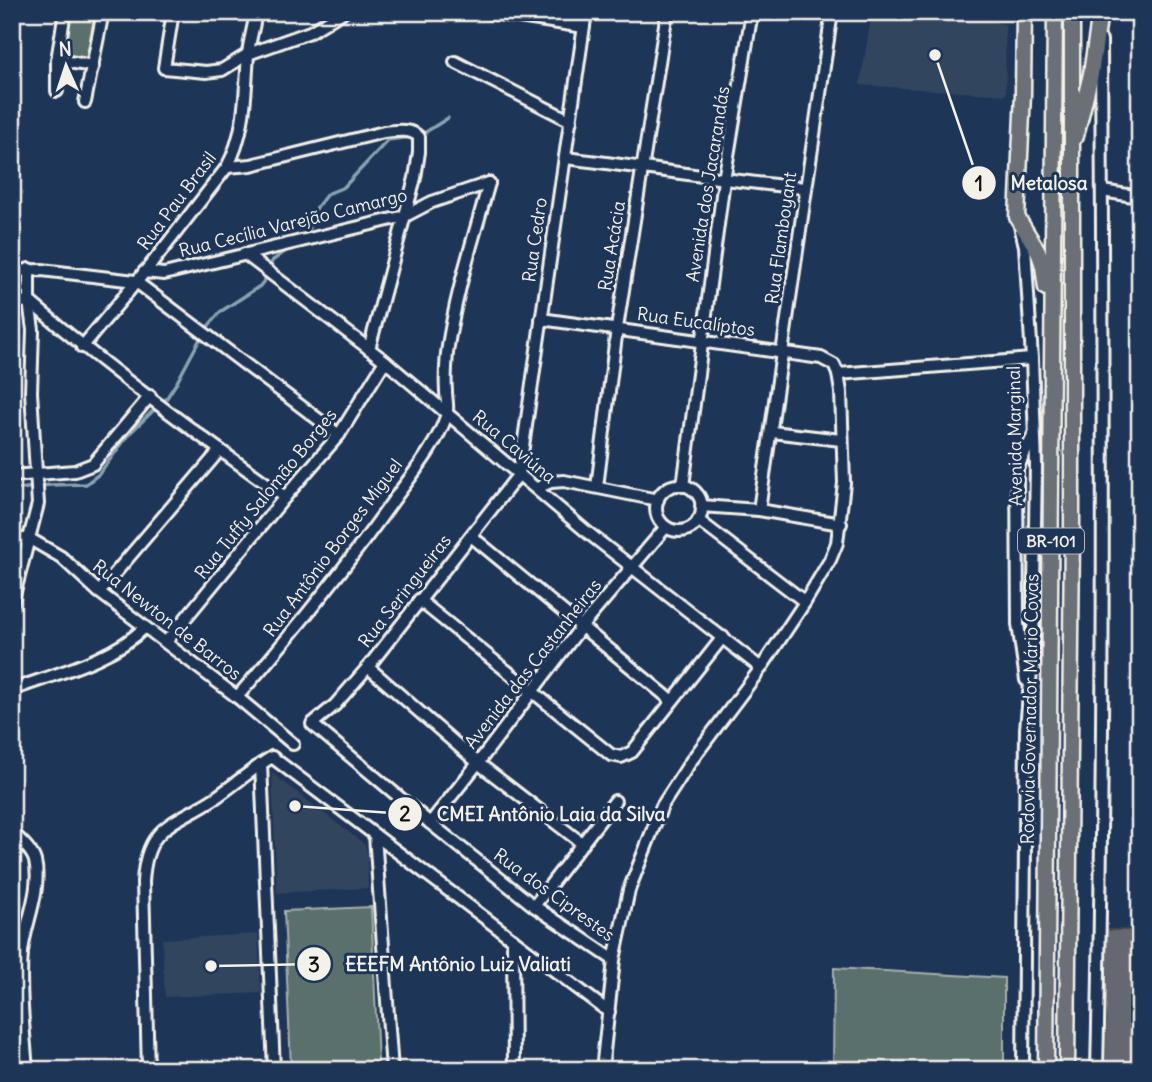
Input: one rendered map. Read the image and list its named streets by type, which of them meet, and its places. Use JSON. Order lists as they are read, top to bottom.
{
  "streets": {
    "main road": ["Avenida Marginal", "BR-101", "Rodovia Governador Mário Covas"],
    "street": [
      "Avenida dos Jacarandás",
      "Rua Pau Brasil",
      "Rua Cecília Varejão Camargo",
      "Rua Flamboyant",
      "Rua Cedro",
      "Rua Acácia",
      "Rua Eucalíptos",
      "Rua Caviúna",
      "Rua Tuffy Salomão Borges",
      "Rua Antônio Borges Miguel",
      "Rua Seringueiras",
      "Rua Newton de Barros",
      "Avenida das Castanheiras",
      "Rua dos Ciprestes"
    ]
  },
  "crossings": [
    ["Avenida dos Jacarandás", "Rua Eucalíptos"],
    ["Avenida dos Jacarandás", "Avenida das Castanheiras"],
    ["Rua Pau Brasil", "Rua Cecília Varejão Camargo"],
    ["Rua Cecília Varejão Camargo", "Rua Caviúna"],
    ["Rua Cecília Varejão Camargo", "Rua Antônio Borges Miguel"],
    ["Rua Flamboyant", "Rua Eucalíptos"],
    ["Rua Cedro", "Rua Eucalíptos"],
    ["Rua Cedro", "Rua Caviúna"],
    ["Rua Cedro", "Rua Seringueiras"],
    ["Rua Acácia", "Rua Eucalíptos"],
    ["Rua Caviúna", "Rua Tuffy Salomão Borges"],
    ["Rua Caviúna", "Rua Antônio Borges Miguel"],
    ["Rua Caviúna", "Rua Seringueiras"],
    ["Rua Caviúna", "Avenida das Castanheiras"],
    ["Rua Tuffy Salomão Borges", "Rua Newton de Barros"],
    ["Rua Antônio Borges Miguel", "Rua Newton de Barros"],
    ["Rua Seringueiras", "Rua dos Ciprestes"],
    ["Avenida das Castanheiras", "Rua dos Ciprestes"]
  ],
  "places": ["Metalosa", "CMEI Antônio Laia da Silva", "EEEFM Antônio Luiz Valiati"],
  "north": "top"
}
